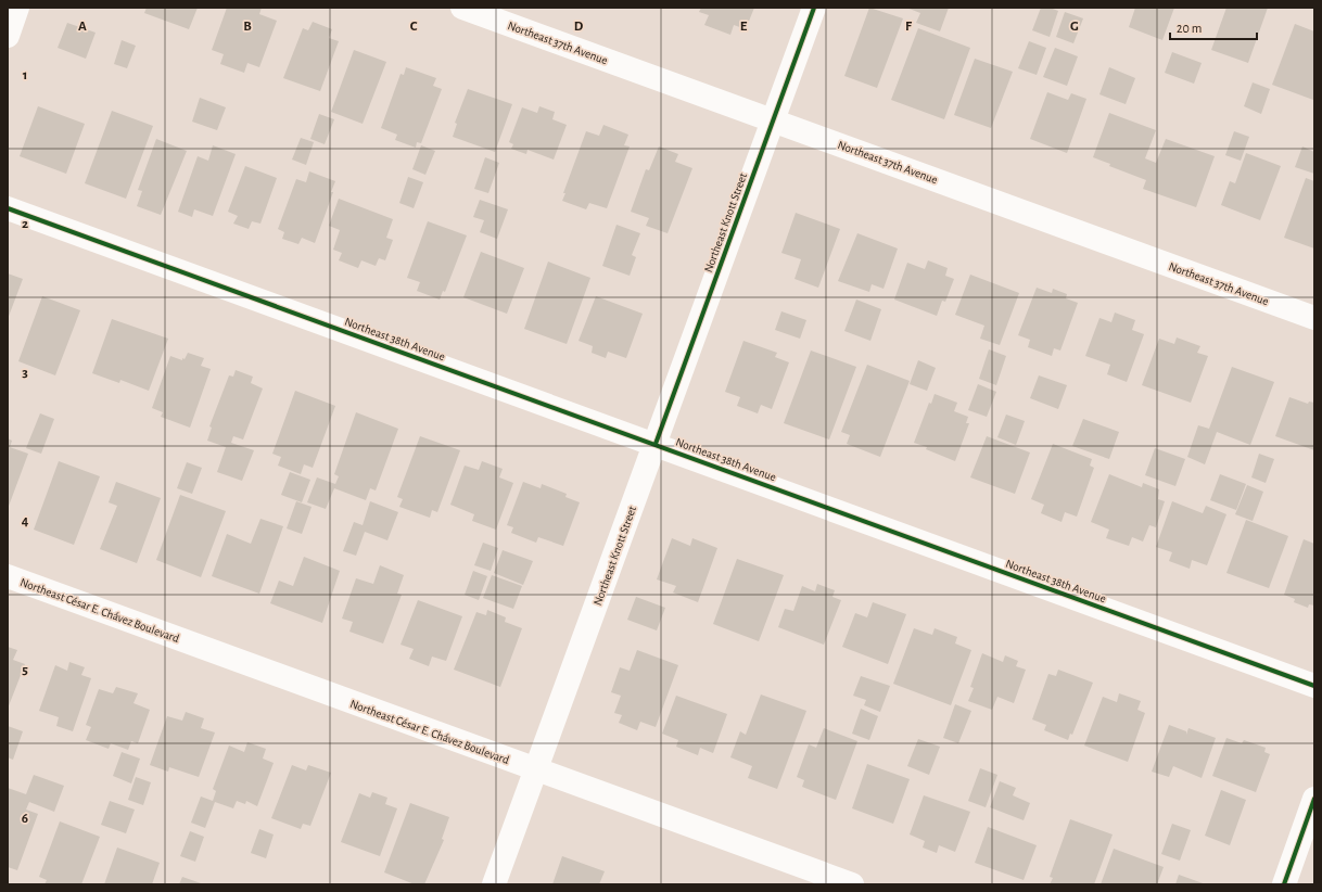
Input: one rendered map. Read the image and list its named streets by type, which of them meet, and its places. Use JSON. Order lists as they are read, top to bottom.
{
  "streets": {
    "street": [
      "Northeast 37th Avenue",
      "Northeast Knott Street",
      "Northeast 38th Avenue",
      "Northeast César E. Chávez Boulevard"
    ]
  },
  "crossings": [
    ["Northeast 37th Avenue", "Northeast Knott Street"],
    ["Northeast Knott Street", "Northeast 38th Avenue"],
    ["Northeast Knott Street", "Northeast César E. Chávez Boulevard"]
  ],
  "scale_bar": "20 m",
  "grid": {
    "columns": [
      "A",
      "B",
      "C",
      "D",
      "E",
      "F",
      "G"
    ],
    "rows": [
      "1",
      "2",
      "3",
      "4",
      "5",
      "6"
    ]
  }
}
